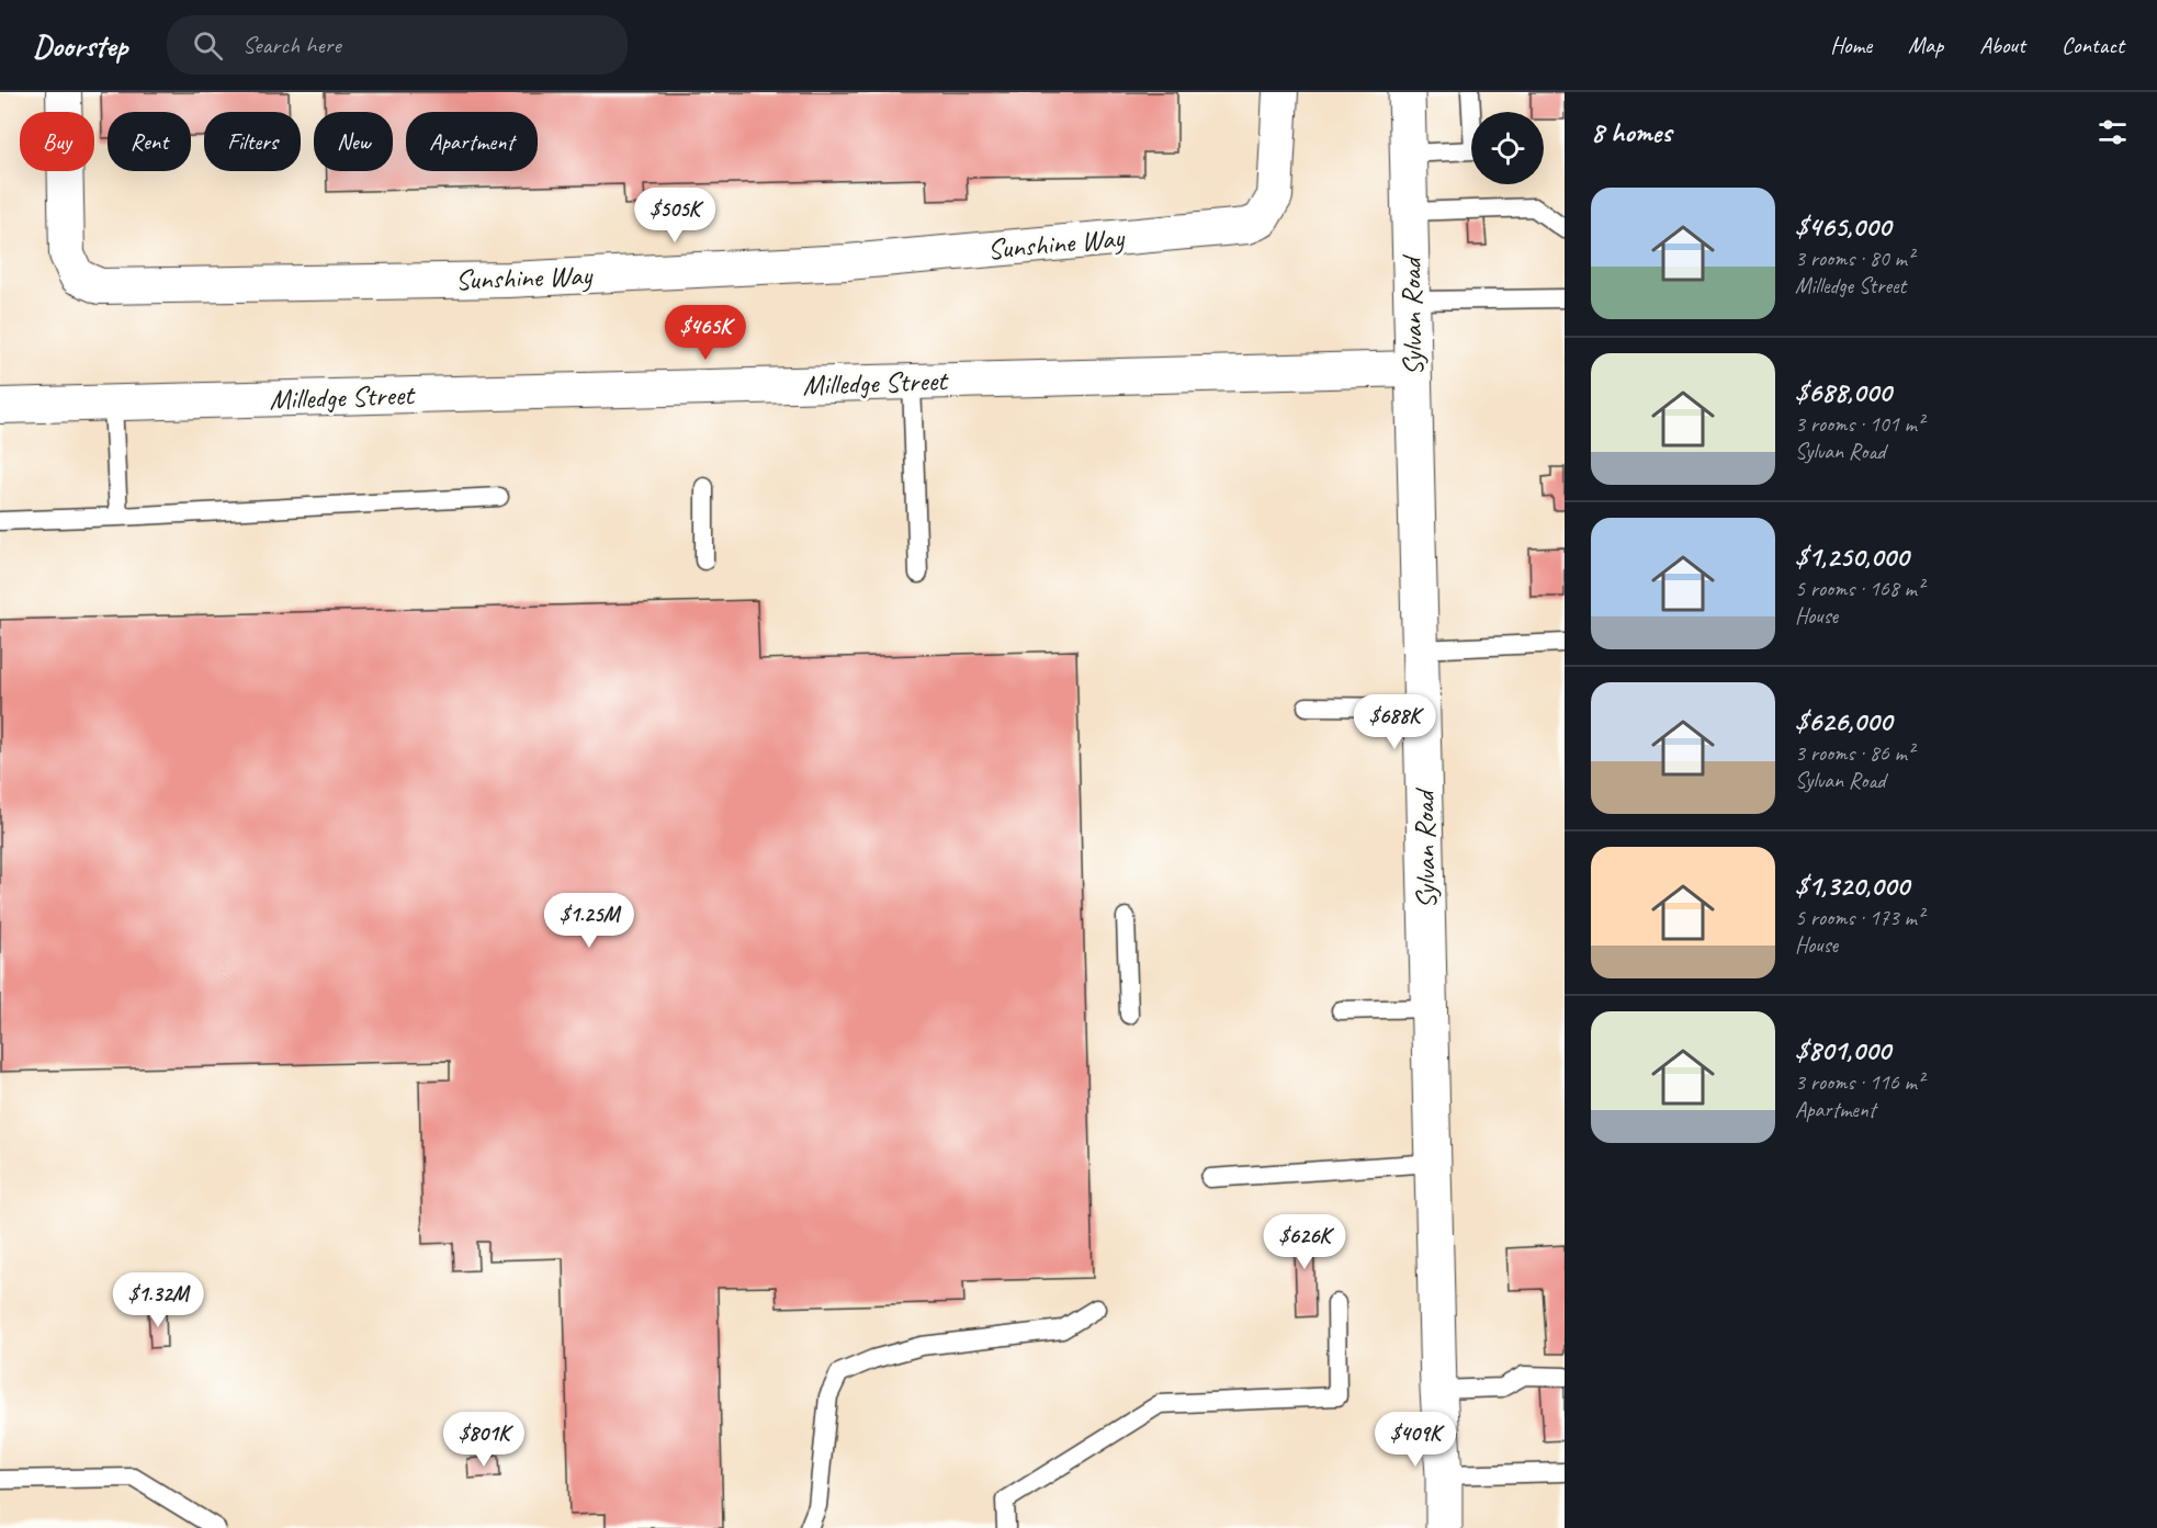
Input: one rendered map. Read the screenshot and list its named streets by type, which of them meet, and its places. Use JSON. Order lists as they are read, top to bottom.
{
  "streets": {
    "main road": ["Sylvan Road"],
    "street": ["Sunshine Way", "Milledge Street"]
  },
  "crossings": [
    ["Sylvan Road", "Milledge Street"]
  ],
  "page": {
    "header": "Doorstep",
    "search": "Search here",
    "nav": [
      "Home",
      "Map",
      "About",
      "Contact"
    ],
    "heading": "8 homes",
    "chip": [
      "Buy",
      "Rent",
      "Filters",
      "New",
      "Apartment"
    ],
    "list": [
      {
        "name": "$465,000",
        "note": "3 rooms · 80 m² · Milledge Street"
      },
      {
        "name": "$688,000",
        "note": "3 rooms · 101 m² · Sylvan Road"
      },
      {
        "name": "$1,250,000",
        "note": "5 rooms · 168 m² · House"
      },
      {
        "name": "$626,000",
        "note": "3 rooms · 86 m² · Sylvan Road"
      },
      {
        "name": "$1,320,000",
        "note": "5 rooms · 173 m² · House"
      },
      {
        "name": "$801,000",
        "note": "3 rooms · 116 m² · Apartment"
      }
    ],
    "price": [
      "$505K",
      "$465K",
      "$688K",
      "$1.25M",
      "$626K",
      "$1.32M",
      "$801K",
      "$409K"
    ]
  }
}
